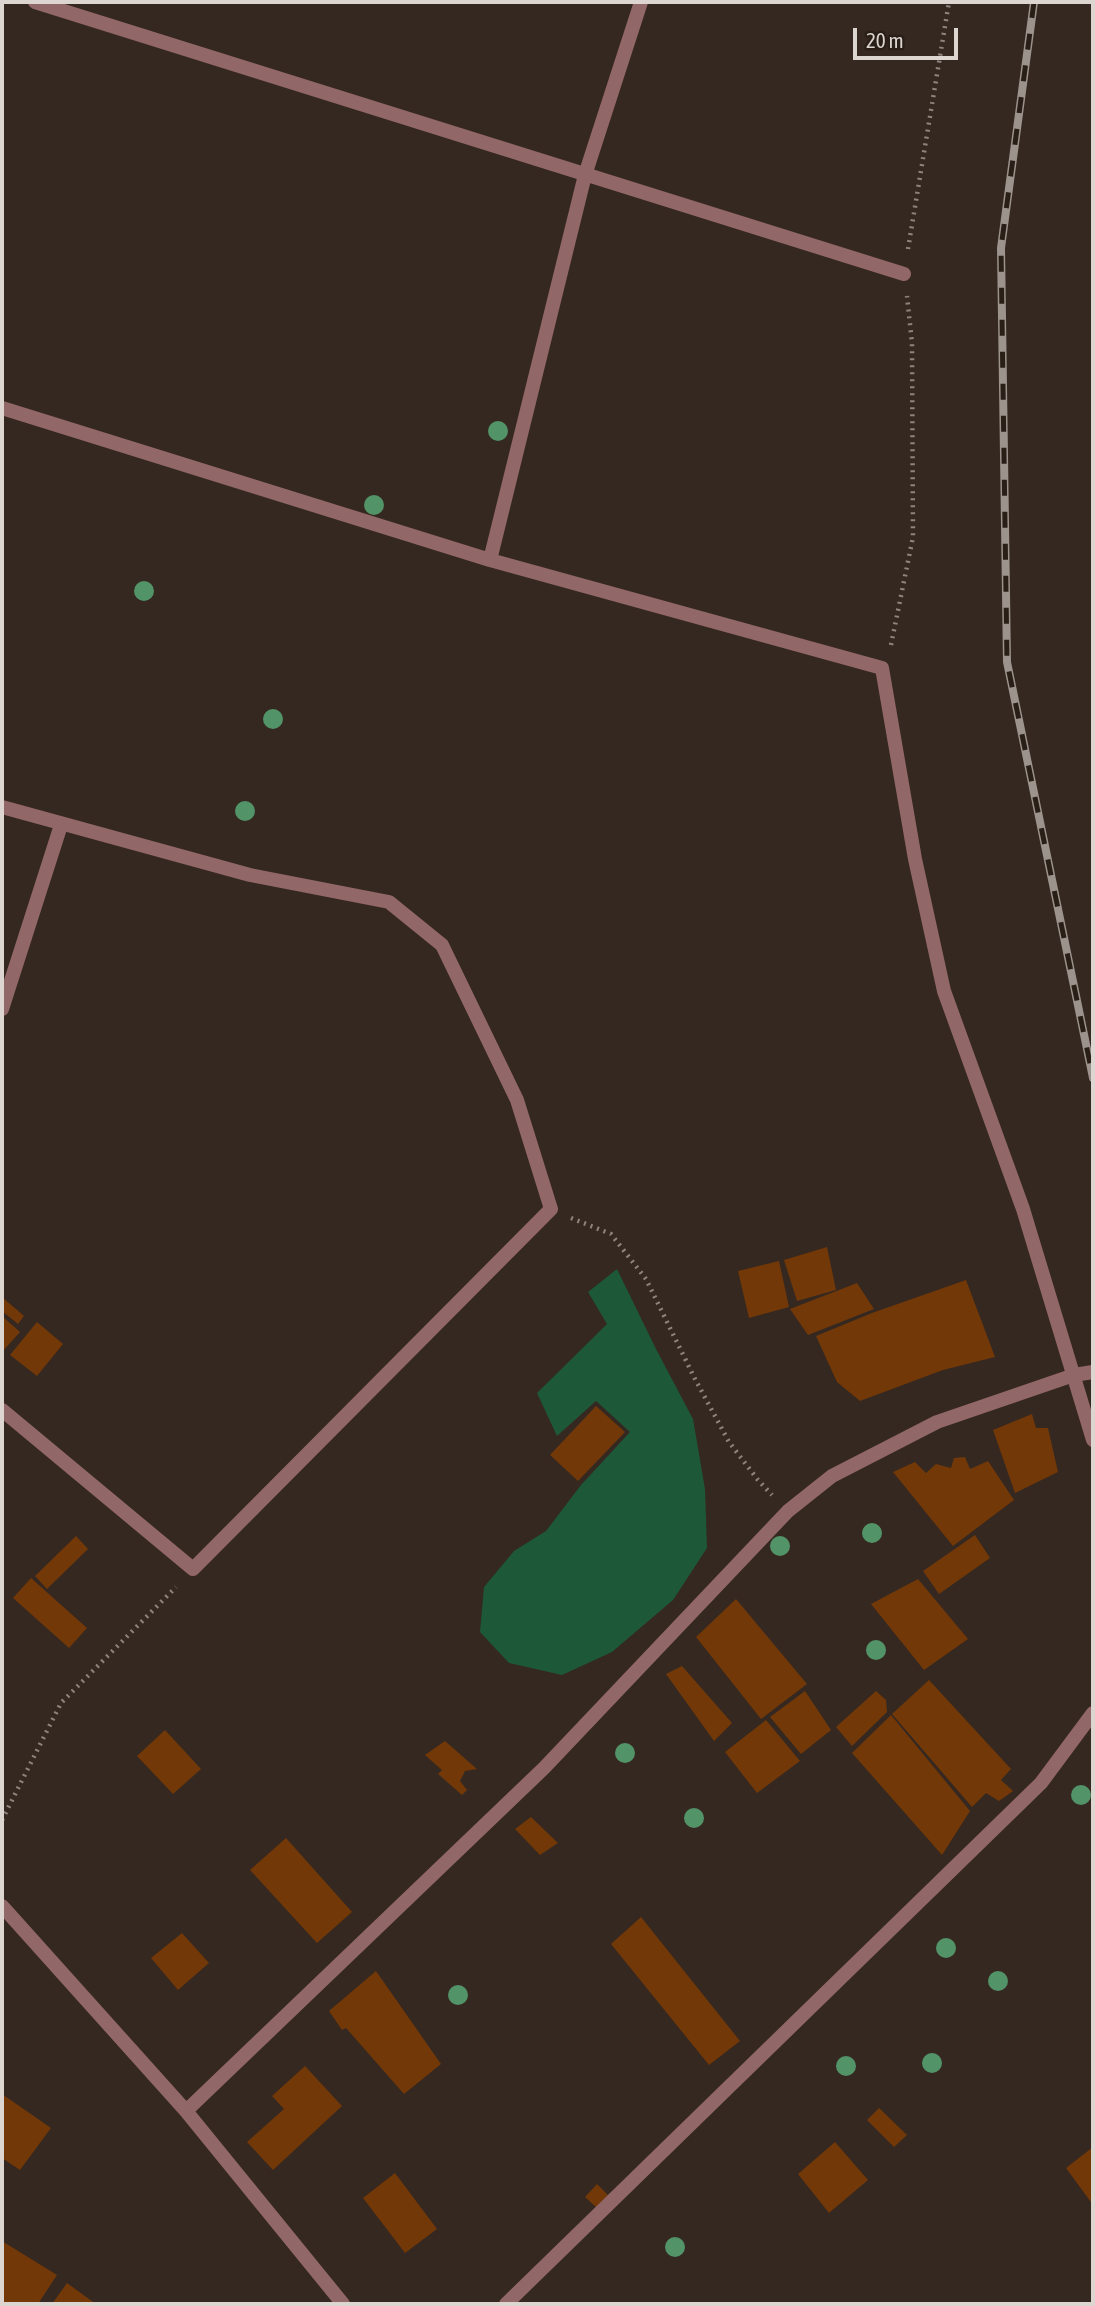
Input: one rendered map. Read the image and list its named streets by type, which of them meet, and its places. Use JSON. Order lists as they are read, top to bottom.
{
  "scale_bar": "20 m"
}
